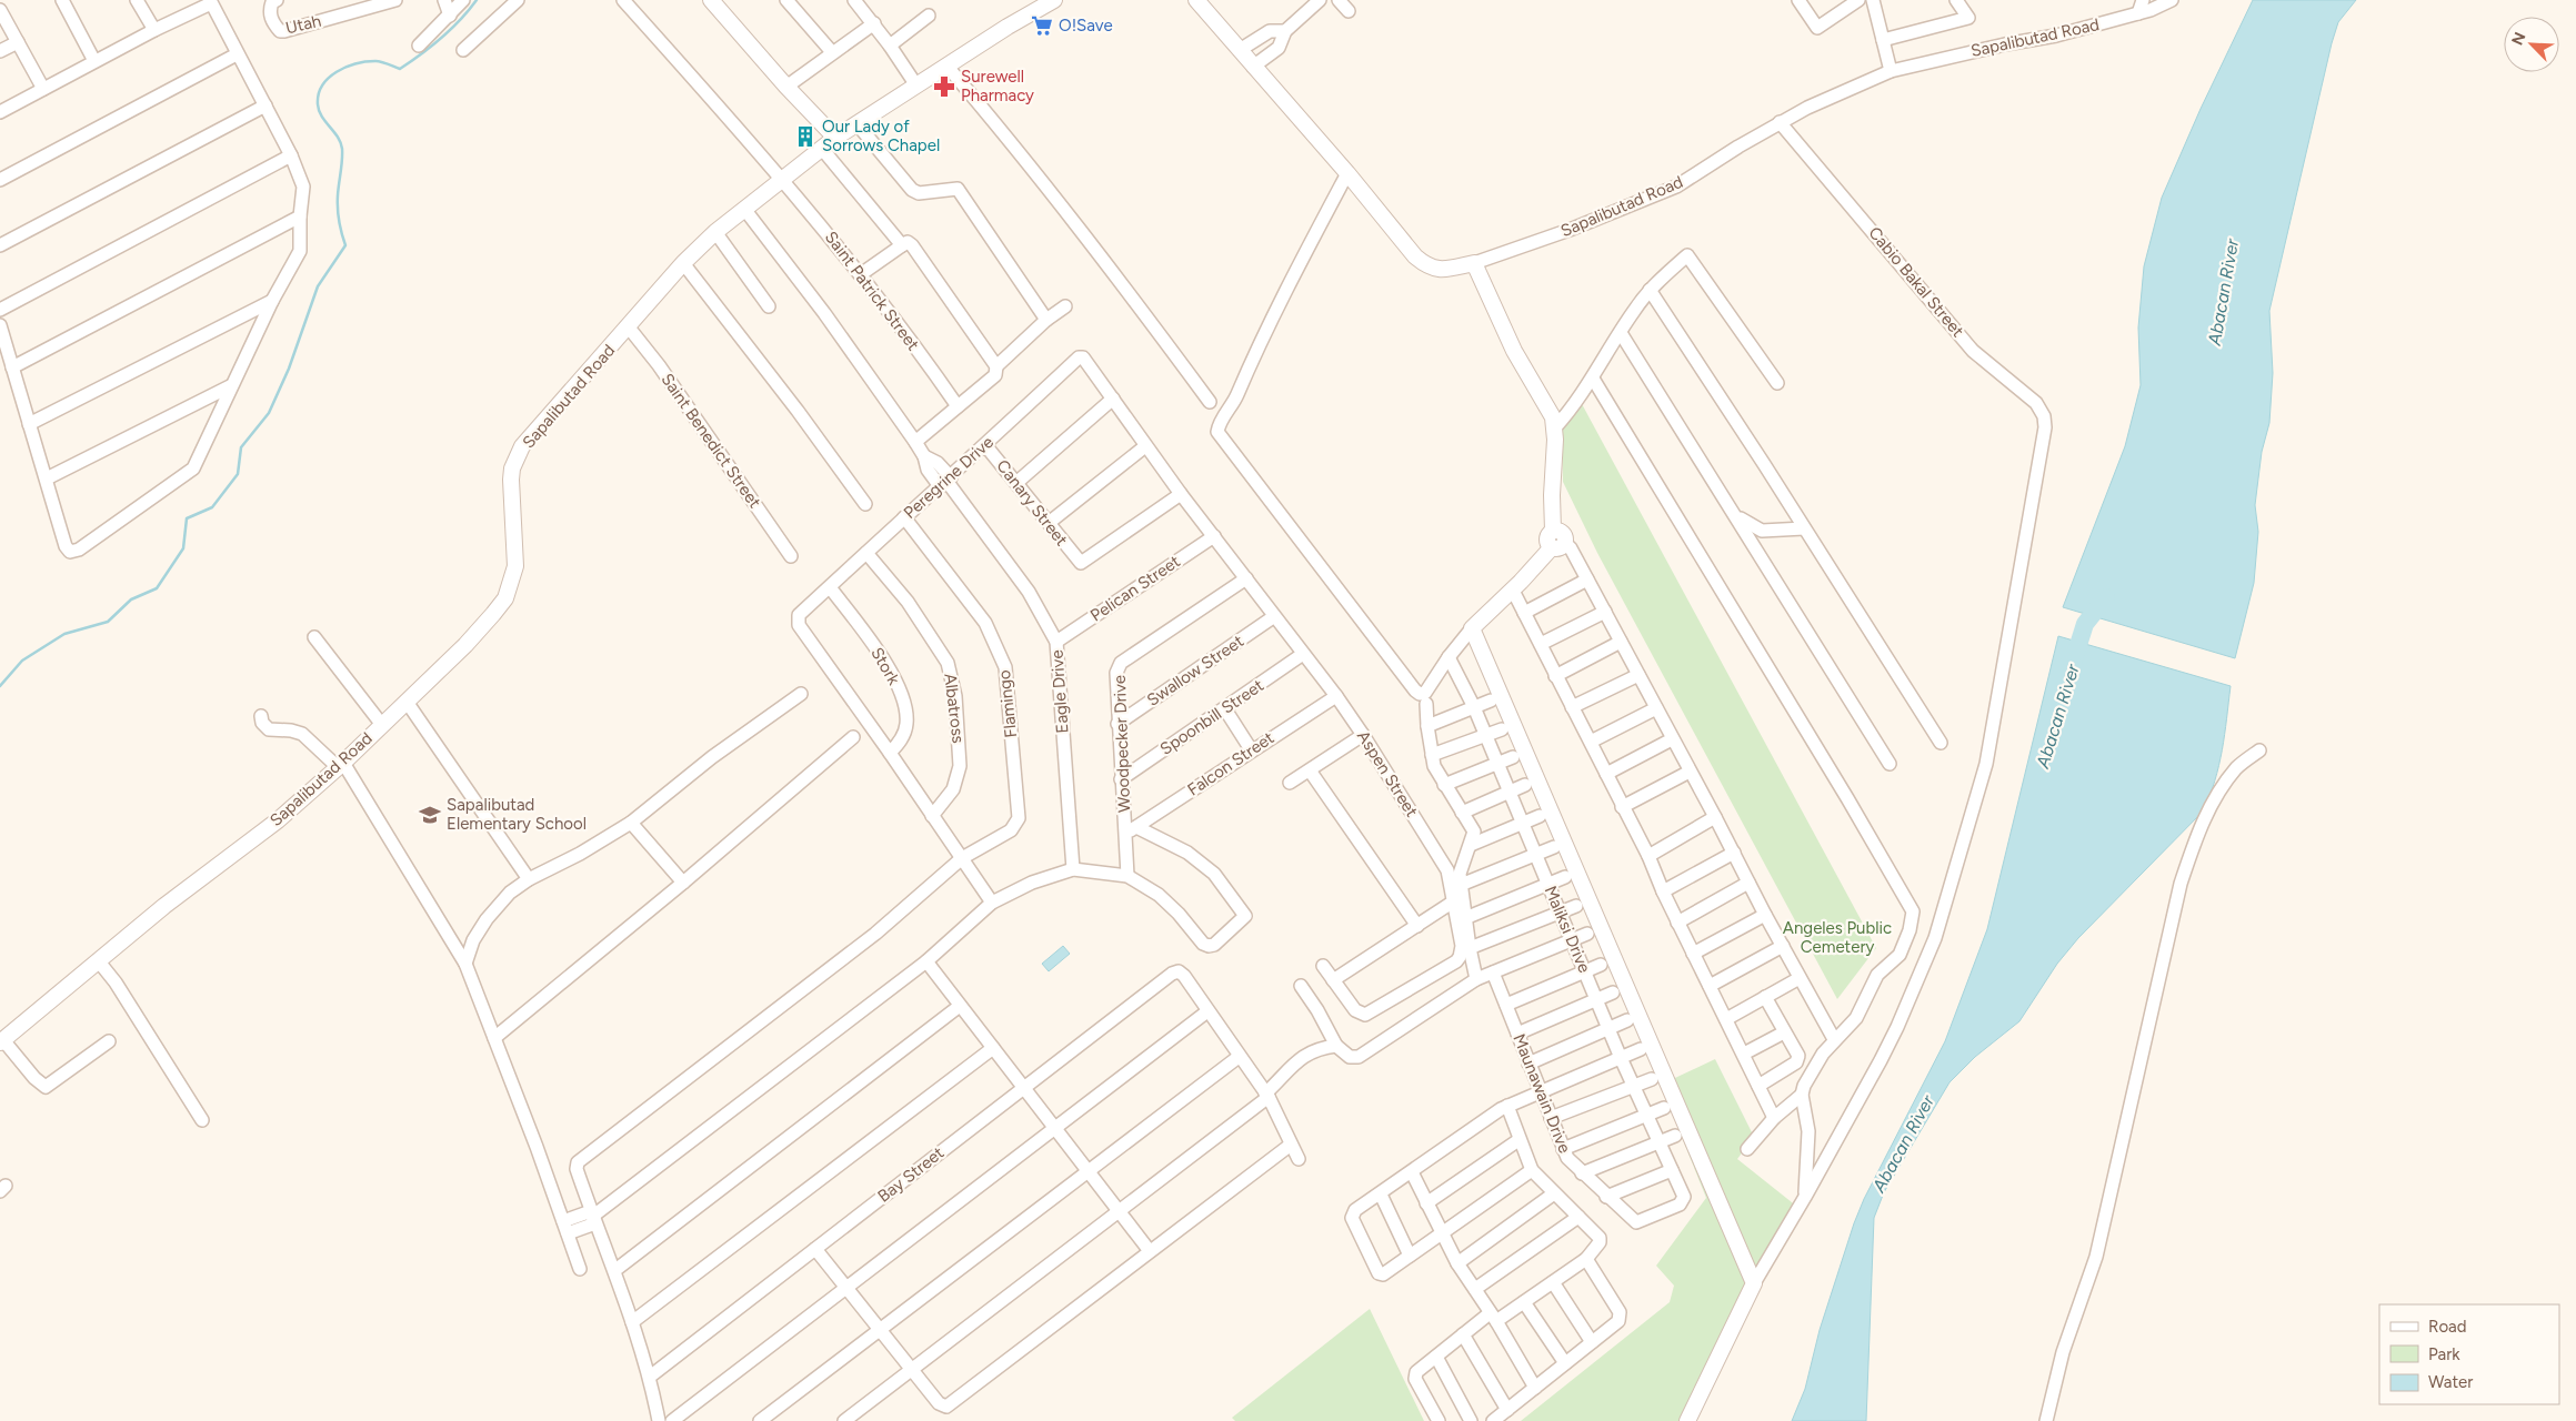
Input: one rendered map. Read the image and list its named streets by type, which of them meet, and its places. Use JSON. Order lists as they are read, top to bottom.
{
  "streets": {
    "street": [
      "Utah",
      "Sapalibutad Road",
      "Cabio Bakal Street",
      "Saint Patrick Street",
      "Saint Benedict Street",
      "Peregrine Drive",
      "Canary Street",
      "Pelican Street",
      "Stork",
      "Swallow Street",
      "Eagle Drive",
      "Flamingo",
      "Albatross",
      "Spoonbill Street",
      "Woodpecker Drive",
      "Falcon Street",
      "Aspen Street",
      "Maliksi Drive",
      "Maunawain Drive",
      "Bay Street"
    ]
  },
  "crossings": [
    ["Sapalibutad Road", "Cabio Bakal Street"],
    ["Sapalibutad Road", "Saint Patrick Street"],
    ["Sapalibutad Road", "Saint Benedict Street"],
    ["Peregrine Drive", "Canary Street"],
    ["Peregrine Drive", "Pelican Street"],
    ["Peregrine Drive", "Stork"],
    ["Peregrine Drive", "Swallow Street"],
    ["Peregrine Drive", "Eagle Drive"],
    ["Peregrine Drive", "Flamingo"],
    ["Peregrine Drive", "Albatross"],
    ["Peregrine Drive", "Spoonbill Street"],
    ["Peregrine Drive", "Woodpecker Drive"],
    ["Peregrine Drive", "Aspen Street"],
    ["Pelican Street", "Eagle Drive"],
    ["Swallow Street", "Woodpecker Drive"],
    ["Flamingo", "Bay Street"],
    ["Spoonbill Street", "Woodpecker Drive"],
    ["Spoonbill Street", "Aspen Street"],
    ["Woodpecker Drive", "Falcon Street"],
    ["Falcon Street", "Aspen Street"],
    ["Maliksi Drive", "Maunawain Drive"]
  ],
  "water": ["Abacan River"],
  "parks": ["Angeles Public Cemetery"],
  "places": {
    "supermarket": ["O!Save"],
    "pharmacy": ["Surewell Pharmacy"],
    "building": ["Our Lady of Sorrows Chapel"],
    "school or university": ["Sapalibutad Elementary School"]
  },
  "legend": ["Road", "Park", "Water"],
  "north": "top left"
}
